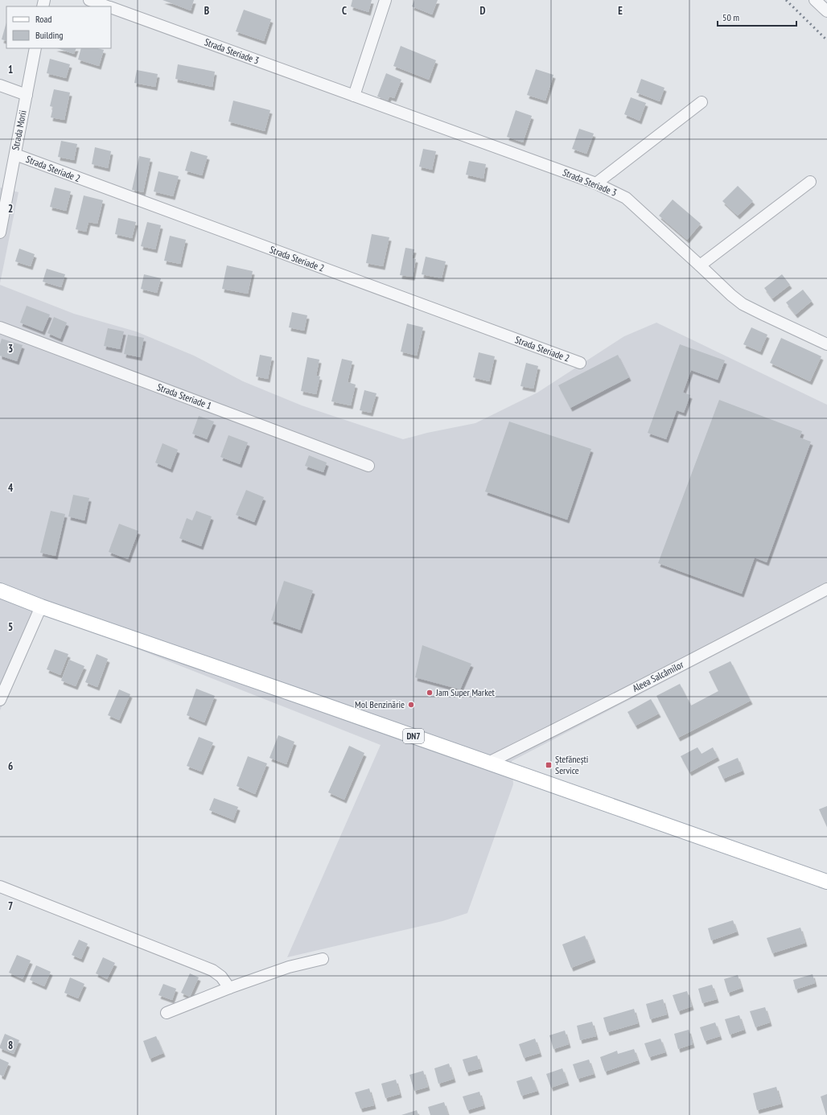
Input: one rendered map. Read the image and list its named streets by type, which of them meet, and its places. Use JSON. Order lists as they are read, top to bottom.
{
  "streets": {
    "main road": ["DN7"],
    "street": [
      "Strada Steriade 3",
      "Strada Morii",
      "Strada Steriade 2",
      "Strada Steriade 1",
      "Aleea Salcâmilor"
    ]
  },
  "crossings": [
    ["Strada Morii", "Strada Steriade 2"],
    ["Aleea Salcâmilor", "DN7"]
  ],
  "places": {
    "other": ["Jam Super Market", "Mol Benzinărie"],
    "transit": ["Ștefănești Service"]
  },
  "legend": ["Road", "Building"],
  "scale_bar": "50 m",
  "grid": {
    "columns": [
      "B",
      "C",
      "D",
      "E"
    ],
    "rows": [
      "1",
      "2",
      "3",
      "4",
      "5",
      "6",
      "7",
      "8"
    ]
  }
}
